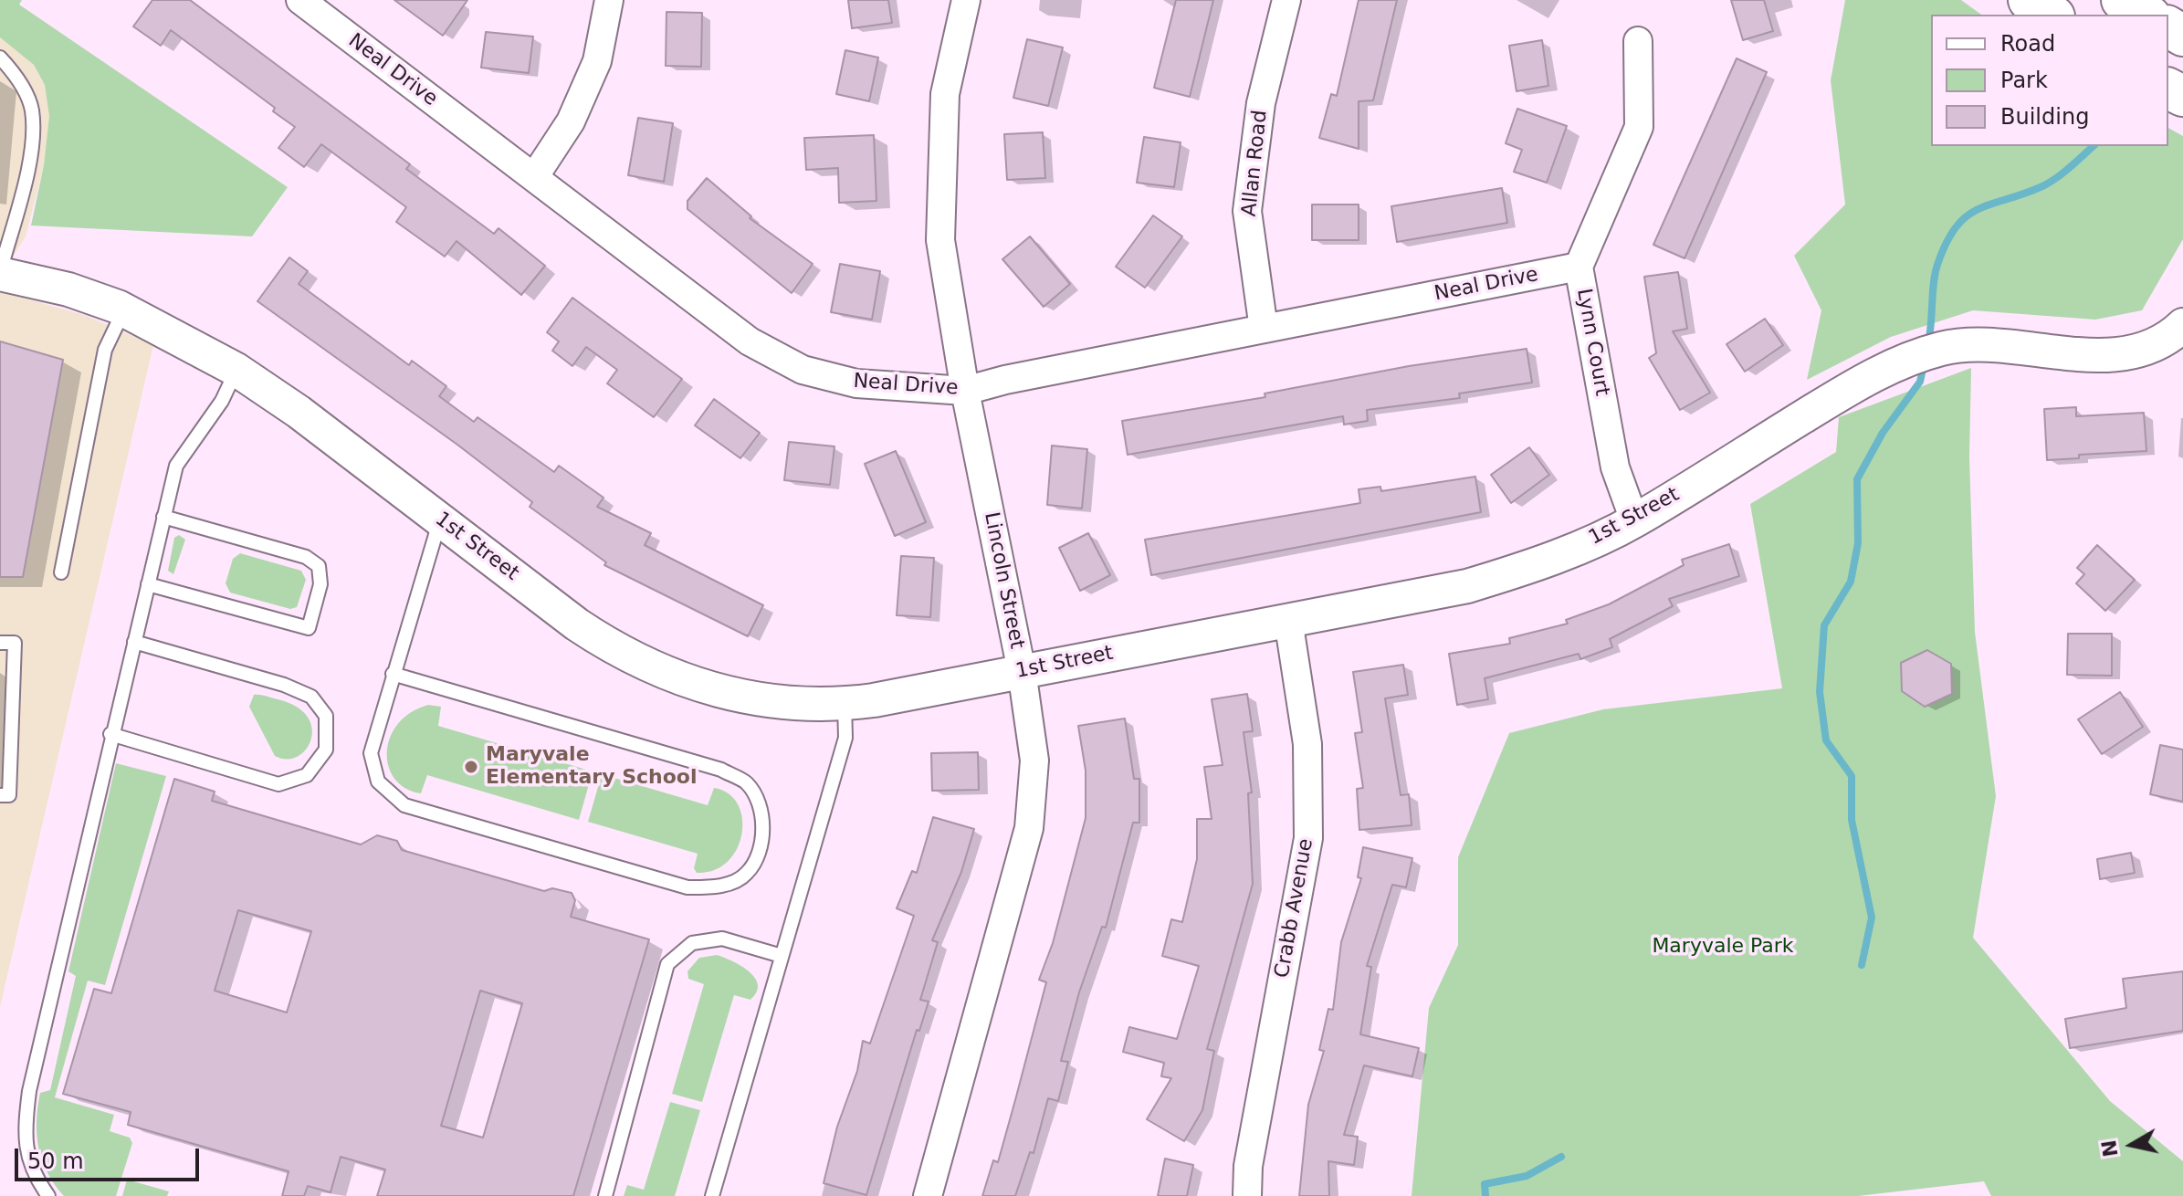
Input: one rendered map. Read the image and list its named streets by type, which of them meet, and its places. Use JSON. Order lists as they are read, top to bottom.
{
  "streets": {
    "street": [
      "Neal Drive",
      "Allan Road",
      "Lynn Court",
      "1st Street",
      "Lincoln Street",
      "Crabb Avenue"
    ]
  },
  "crossings": [
    ["Neal Drive", "Allan Road"],
    ["Neal Drive", "Lynn Court"],
    ["Neal Drive", "Lincoln Street"],
    ["Lynn Court", "1st Street"],
    ["1st Street", "Lincoln Street"],
    ["1st Street", "Crabb Avenue"]
  ],
  "parks": ["Maryvale Park"],
  "places": ["Maryvale Elementary School"],
  "legend": ["Road", "Park", "Building"],
  "scale_bar": "50 m",
  "north": "left"
}
